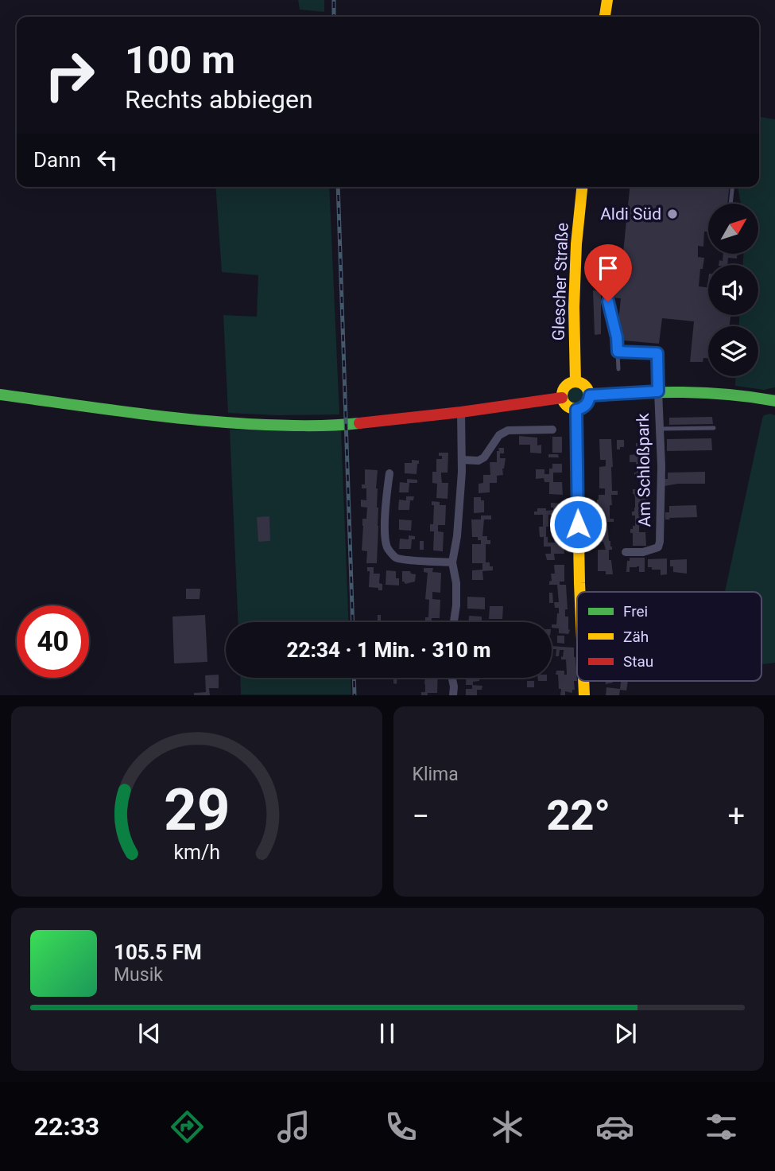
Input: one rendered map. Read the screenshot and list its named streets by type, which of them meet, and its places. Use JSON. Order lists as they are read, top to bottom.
{
  "streets": {
    "main road": ["Glescher Straße"],
    "street": ["Am Schloßpark"]
  },
  "places": ["Aldi Süd"],
  "legend": ["Frei", "Zäh", "Stau"],
  "north": "top right",
  "page": {
    "turn": ["100 m", "Rechts abbiegen"],
    "then": "Dann",
    "limit": "40",
    "trip": "22:34 · 1 Min. · 310 m",
    "tile": "Klima",
    "heat": ["−", "22°", "+"],
    "song": ["105.5 FM", "Musik"],
    "tabs": "22:33",
    "gauge": ["29", "km/h"]
  }
}
